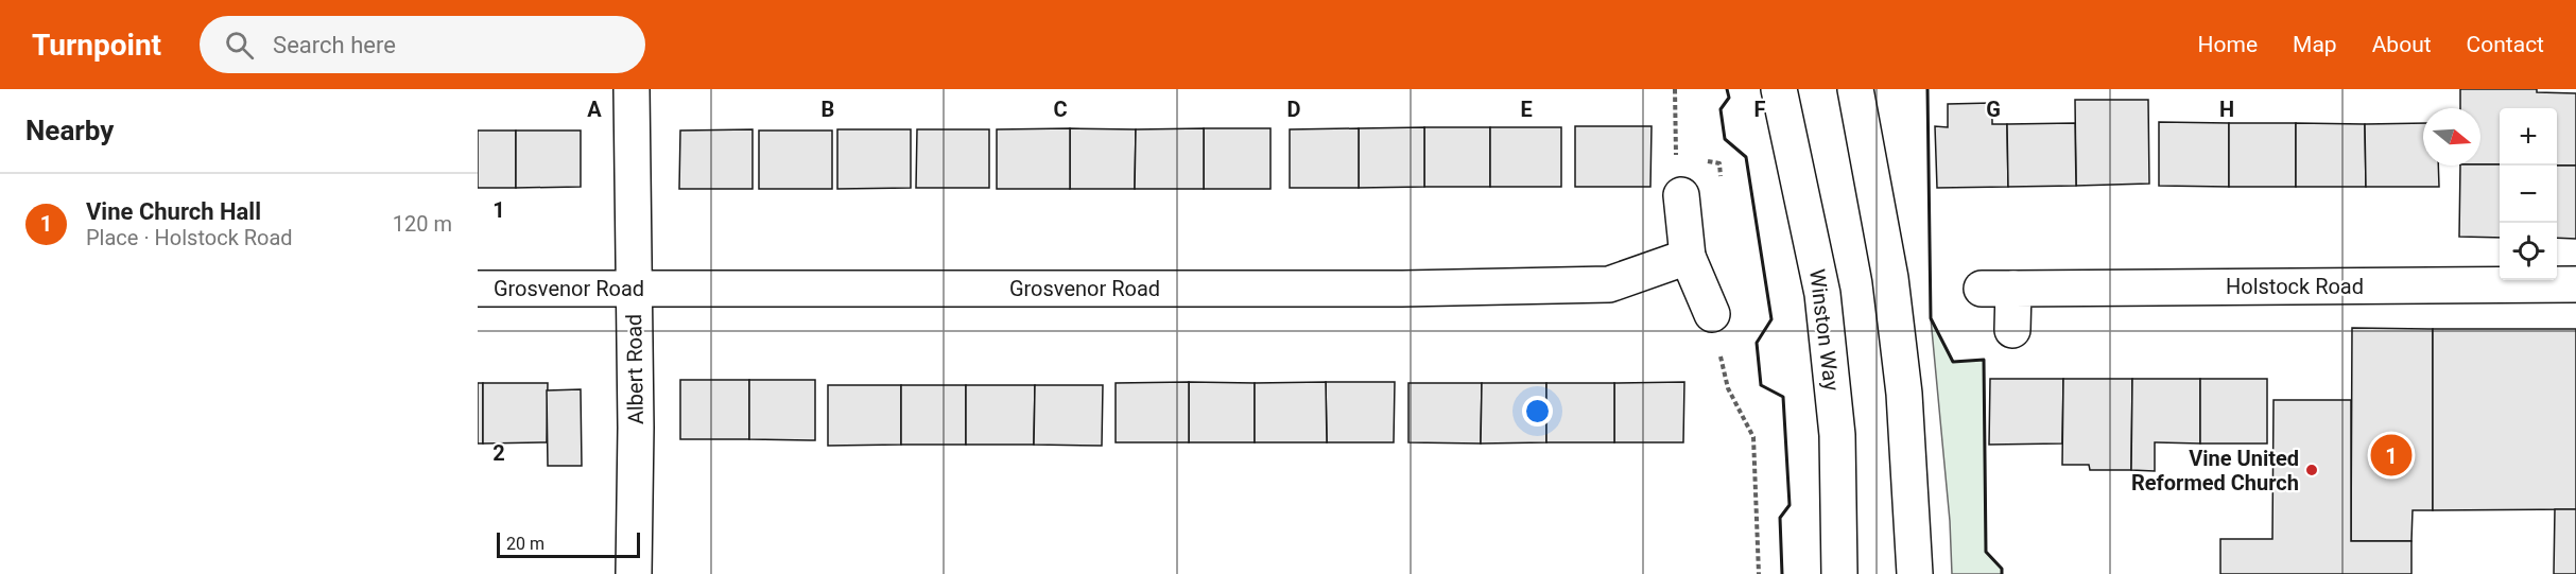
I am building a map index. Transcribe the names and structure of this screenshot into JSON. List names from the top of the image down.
{
  "streets": {
    "street": [
      "Holstock Road",
      "Grosvenor Road",
      "Winston Way",
      "Albert Road"
    ]
  },
  "crossings": [
    ["Grosvenor Road", "Albert Road"]
  ],
  "places": ["Vine United Reformed Church"],
  "scale_bar": "20 m",
  "north": "right",
  "page": {
    "header": "Turnpoint",
    "search": "Search here",
    "nav": [
      "Home",
      "Map",
      "About",
      "Contact"
    ],
    "heading": "Nearby",
    "map_buttons": ["+", "−"],
    "list": [
      {
        "mark": "1",
        "name": "Vine Church Hall",
        "note": "Place · Holstock Road",
        "value": "120 m"
      }
    ],
    "pins": "1",
    "scale": "20 m"
  },
  "grid": {
    "columns": [
      "A",
      "B",
      "C",
      "D",
      "E",
      "F",
      "G",
      "H"
    ],
    "rows": ["1", "2"]
  }
}
